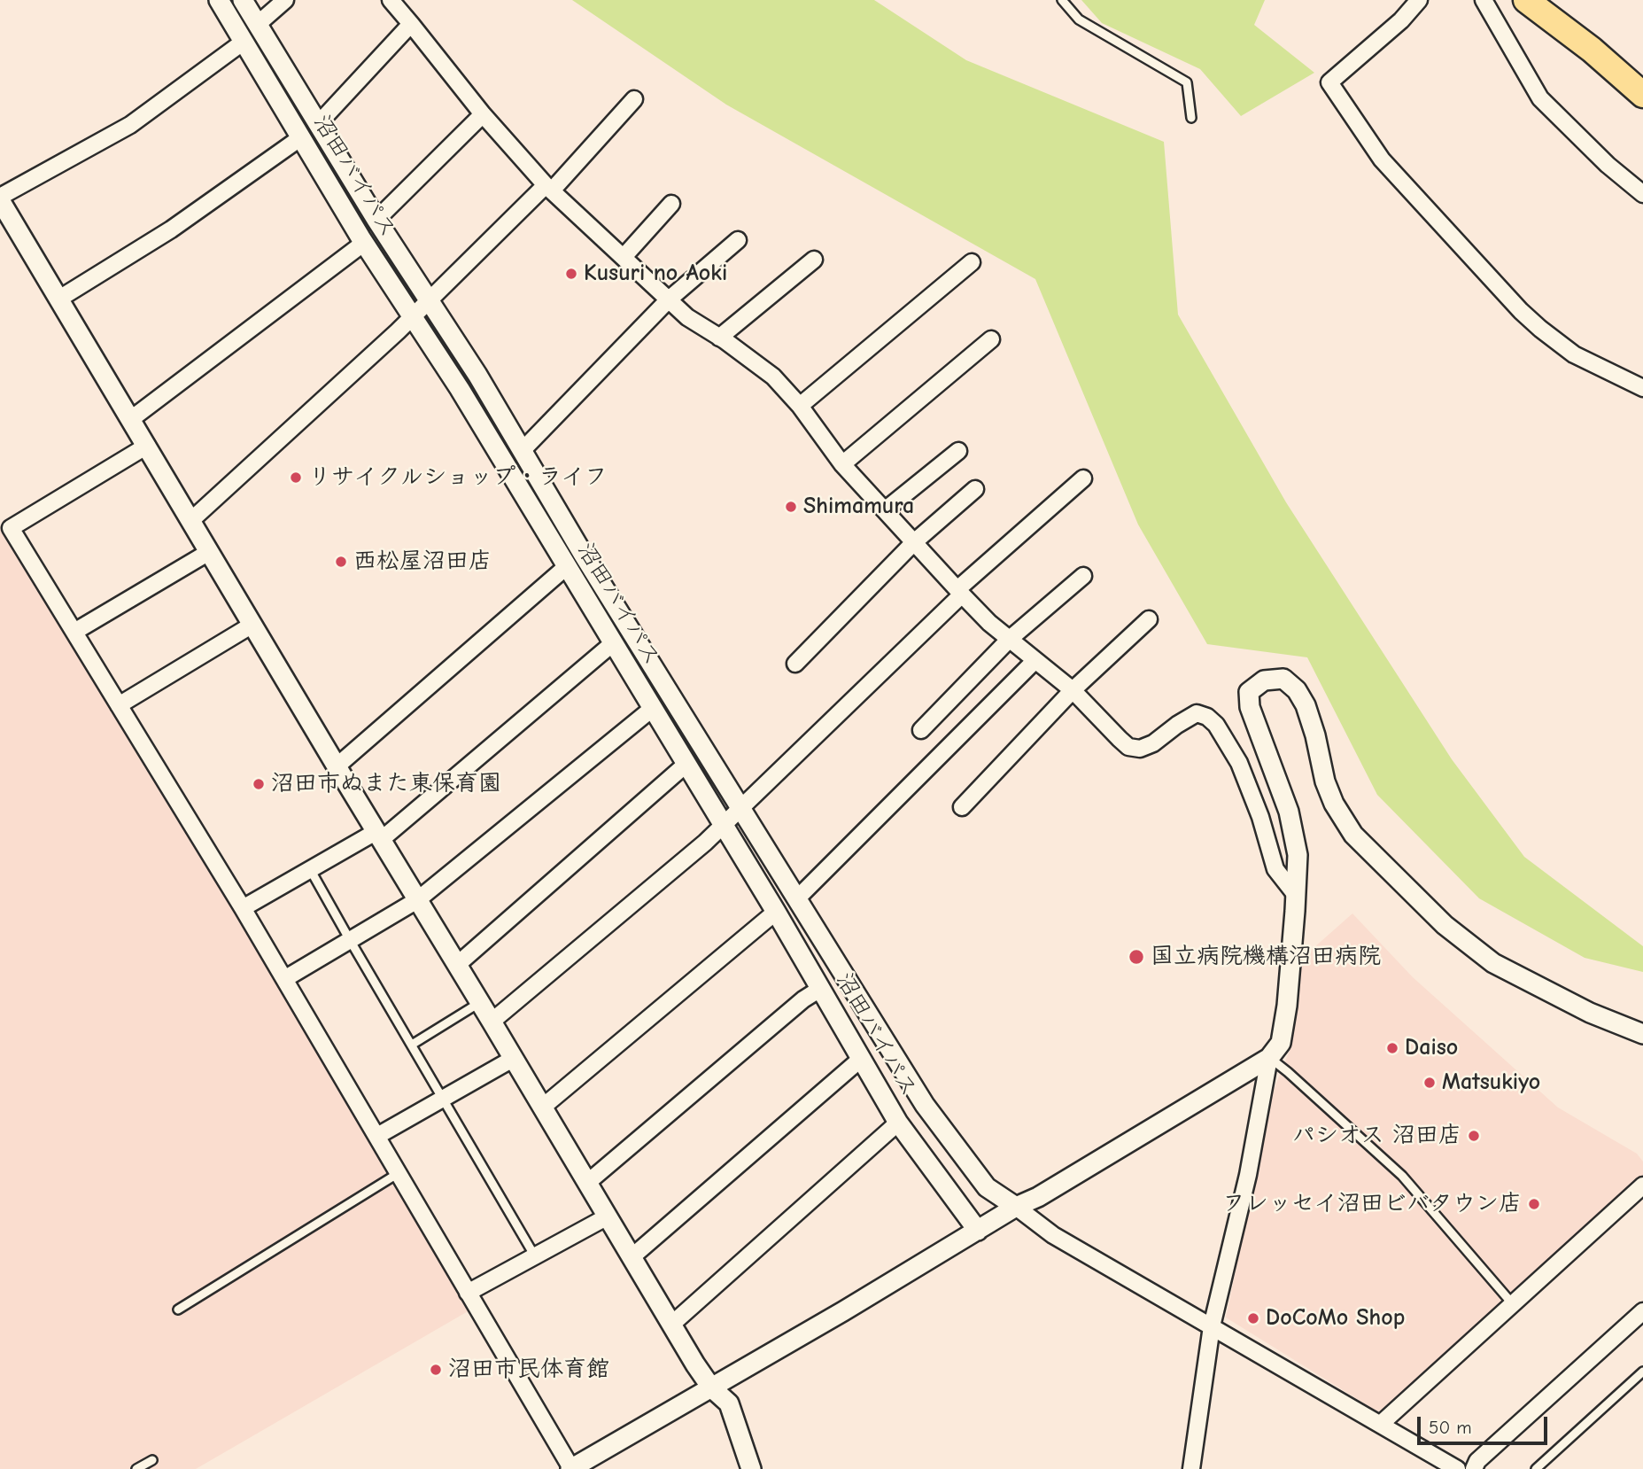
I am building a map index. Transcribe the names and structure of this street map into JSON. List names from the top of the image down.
{
  "streets": {
    "street": ["沼田バイパス"]
  },
  "places": [
    "Kusuri no Aoki",
    "リサイクルショップ・ライフ",
    "Shimamura",
    "西松屋沼田店",
    "沼田市ぬまた東保育園",
    "国立病院機構沼田病院",
    "Daiso",
    "Matsukiyo",
    "パシオス 沼田店",
    "フレッセイ沼田ビバタウン店",
    "DoCoMo Shop",
    "沼田市民体育館"
  ],
  "scale_bar": "50 m"
}
